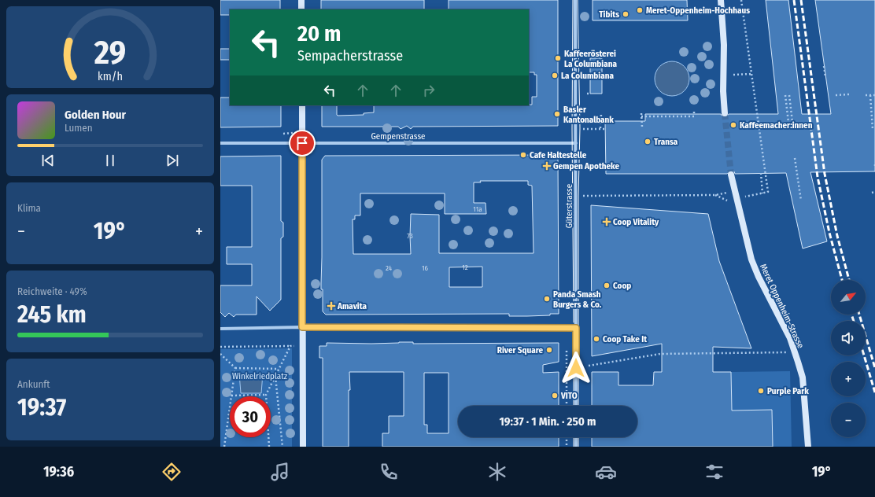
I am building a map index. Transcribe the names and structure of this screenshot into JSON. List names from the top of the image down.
{
  "streets": {
    "street": ["Gempenstrasse", "Güterstrasse", "Meret Oppenheim-Strasse"]
  },
  "crossings": [
    ["Gempenstrasse", "Güterstrasse"]
  ],
  "parks": ["Winkelriedplatz"],
  "places": {
    "other": [
      "Meret-Oppenheim-Hochhaus",
      "Tibits",
      "Kaffeerösterei La Columbiana",
      "La Columbiana",
      "Basler Kantonalbank",
      "Kaffeemacher:innen",
      "Transa",
      "Cafe Haltestelle",
      "Coop",
      "Panda Smash Burgers & Co.",
      "Coop Take It",
      "River Square",
      "Purple Park",
      "VITO"
    ],
    "health": ["Gempen Apotheke", "Coop Vitality", "Amavita"]
  },
  "house_numbers": [
    "11a",
    "73",
    "12",
    "24",
    "16"
  ],
  "north": "top right",
  "page": {
    "turn": ["20 m", "Sempacherstrasse"],
    "song": ["Golden Hour", "Lumen"],
    "tile": [
      "Klima",
      ["Reichweite · 49%", "245 km"],
      ["Ankunft", "19:37"]
    ],
    "heat": ["−", "19°", "+"],
    "map_buttons": ["+", "−"],
    "limit": "30",
    "trip": "19:37 · 1 Min. · 250 m",
    "tabs": ["19:36", "19°"],
    "gauge": ["29", "km/h"]
  }
}
